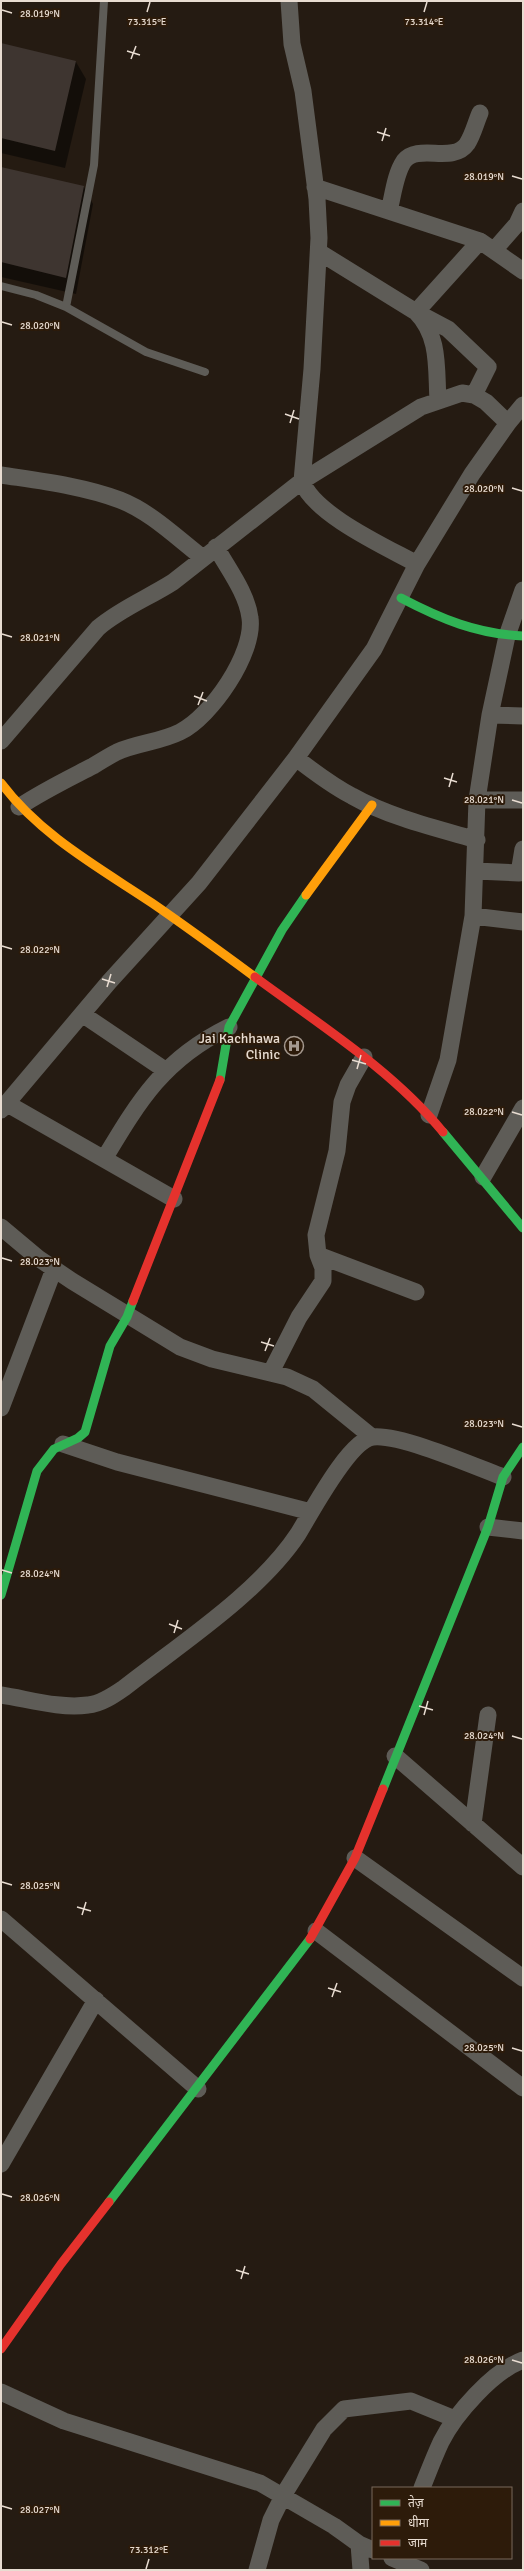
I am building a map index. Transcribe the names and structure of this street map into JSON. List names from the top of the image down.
{
  "places": {
    "hospital": ["Jai Kachhawa Clinic"]
  },
  "legend": ["तेज़", "धीमा", "जाम"],
  "coordinates": [
    "28.019°N",
    "73.315°E",
    "73.314°E",
    "28.020°N",
    "28.021°N",
    "28.022°N",
    "28.023°N",
    "28.024°N",
    "28.025°N",
    "28.026°N",
    "28.027°N",
    "73.312°E"
  ]
}
